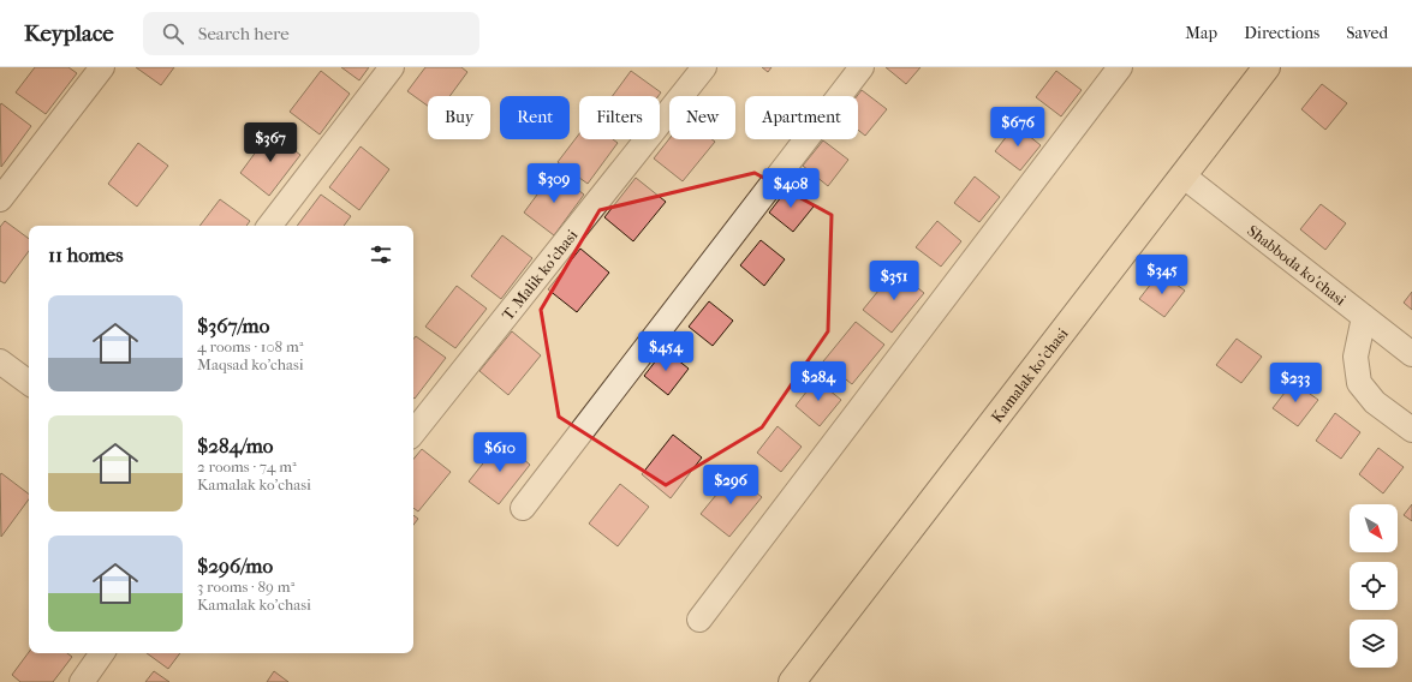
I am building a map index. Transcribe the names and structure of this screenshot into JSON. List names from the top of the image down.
{
  "streets": {
    "main road": ["Kamalak ko'chasi"],
    "street": ["Shabboda ko'chasi", "T. Malik ko'chasi"]
  },
  "crossings": [
    ["Shabboda ko'chasi", "Kamalak ko'chasi"]
  ],
  "north": "bottom right",
  "page": {
    "header": "Keyplace",
    "search": "Search here",
    "nav": ["Map", "Directions", "Saved"],
    "chip": [
      "Buy",
      "Rent",
      "Filters",
      "New",
      "Apartment"
    ],
    "price": [
      "$676",
      "$367",
      "$309",
      "$408",
      "$345",
      "$351",
      "$454",
      "$284",
      "$233",
      "$610",
      "$296"
    ],
    "heading": "11 homes",
    "list": [
      {
        "name": "$367/mo",
        "note": "4 rooms · 108 m² · Maqsad ko'chasi"
      },
      {
        "name": "$284/mo",
        "note": "2 rooms · 74 m² · Kamalak ko'chasi"
      },
      {
        "name": "$296/mo",
        "note": "3 rooms · 89 m² · Kamalak ko'chasi"
      }
    ]
  }
}
